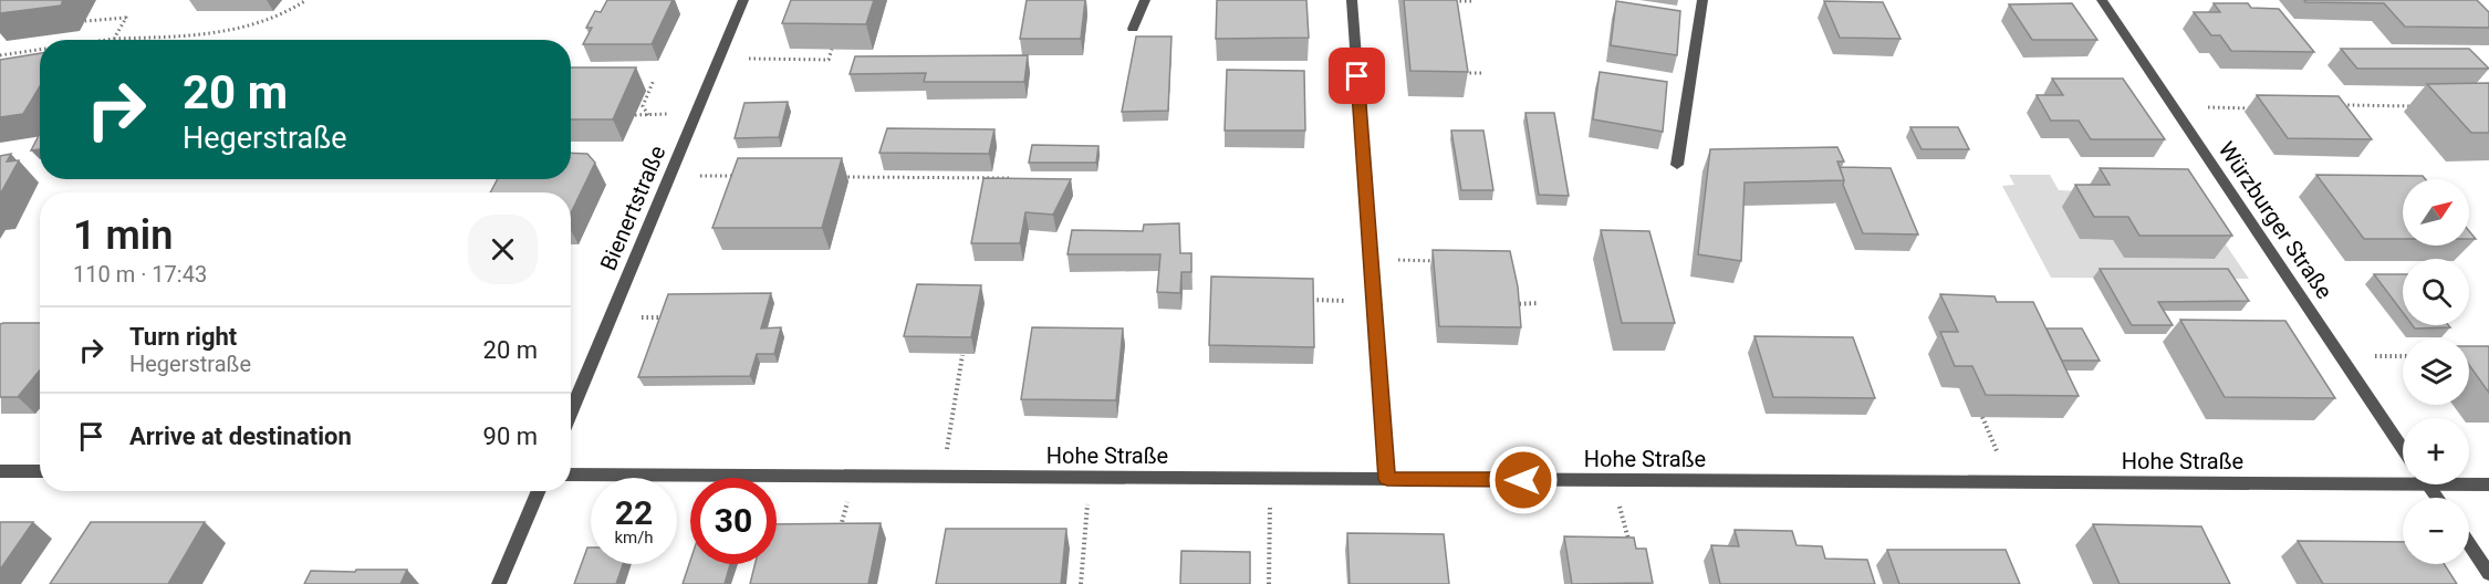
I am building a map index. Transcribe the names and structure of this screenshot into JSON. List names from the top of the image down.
{
  "streets": {
    "street": ["Bienertstraße", "Würzburger Straße", "Hohe Straße"]
  },
  "north": "top right",
  "page": {
    "turn": ["20 m", "Hegerstraße"],
    "map_buttons": ["+", "−"],
    "heading": ["1 min", "110 m · 17:43"],
    "list": [
      {
        "name": "Turn right",
        "note": "Hegerstraße",
        "value": "20 m"
      },
      {
        "name": "Arrive at destination",
        "value": "90 m"
      }
    ],
    "speed": "22 km/h",
    "limit": "30"
  }
}
